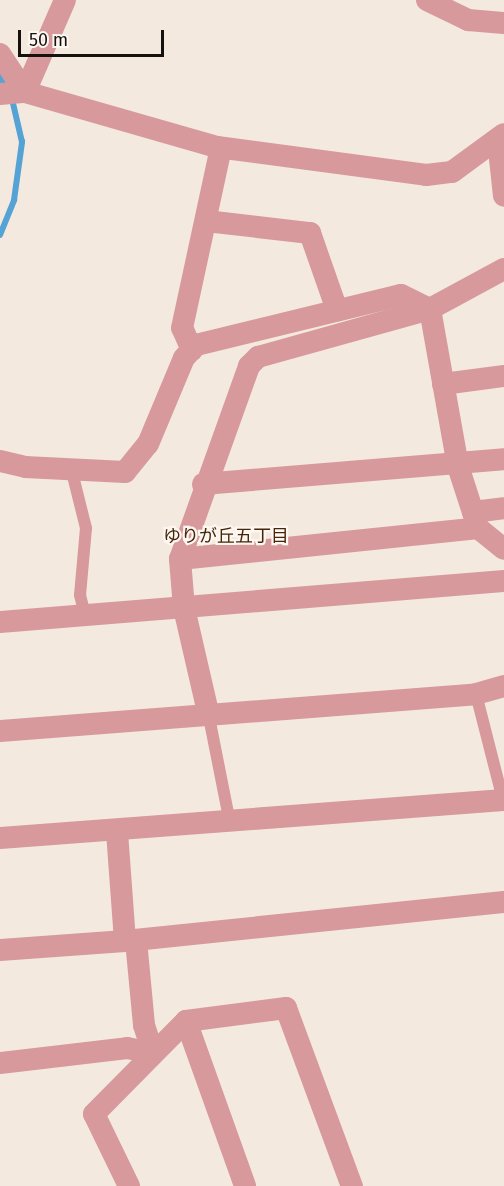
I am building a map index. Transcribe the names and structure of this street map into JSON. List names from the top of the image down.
{
  "districts": ["ゆりが丘五丁目"],
  "scale_bar": "50 m"
}
